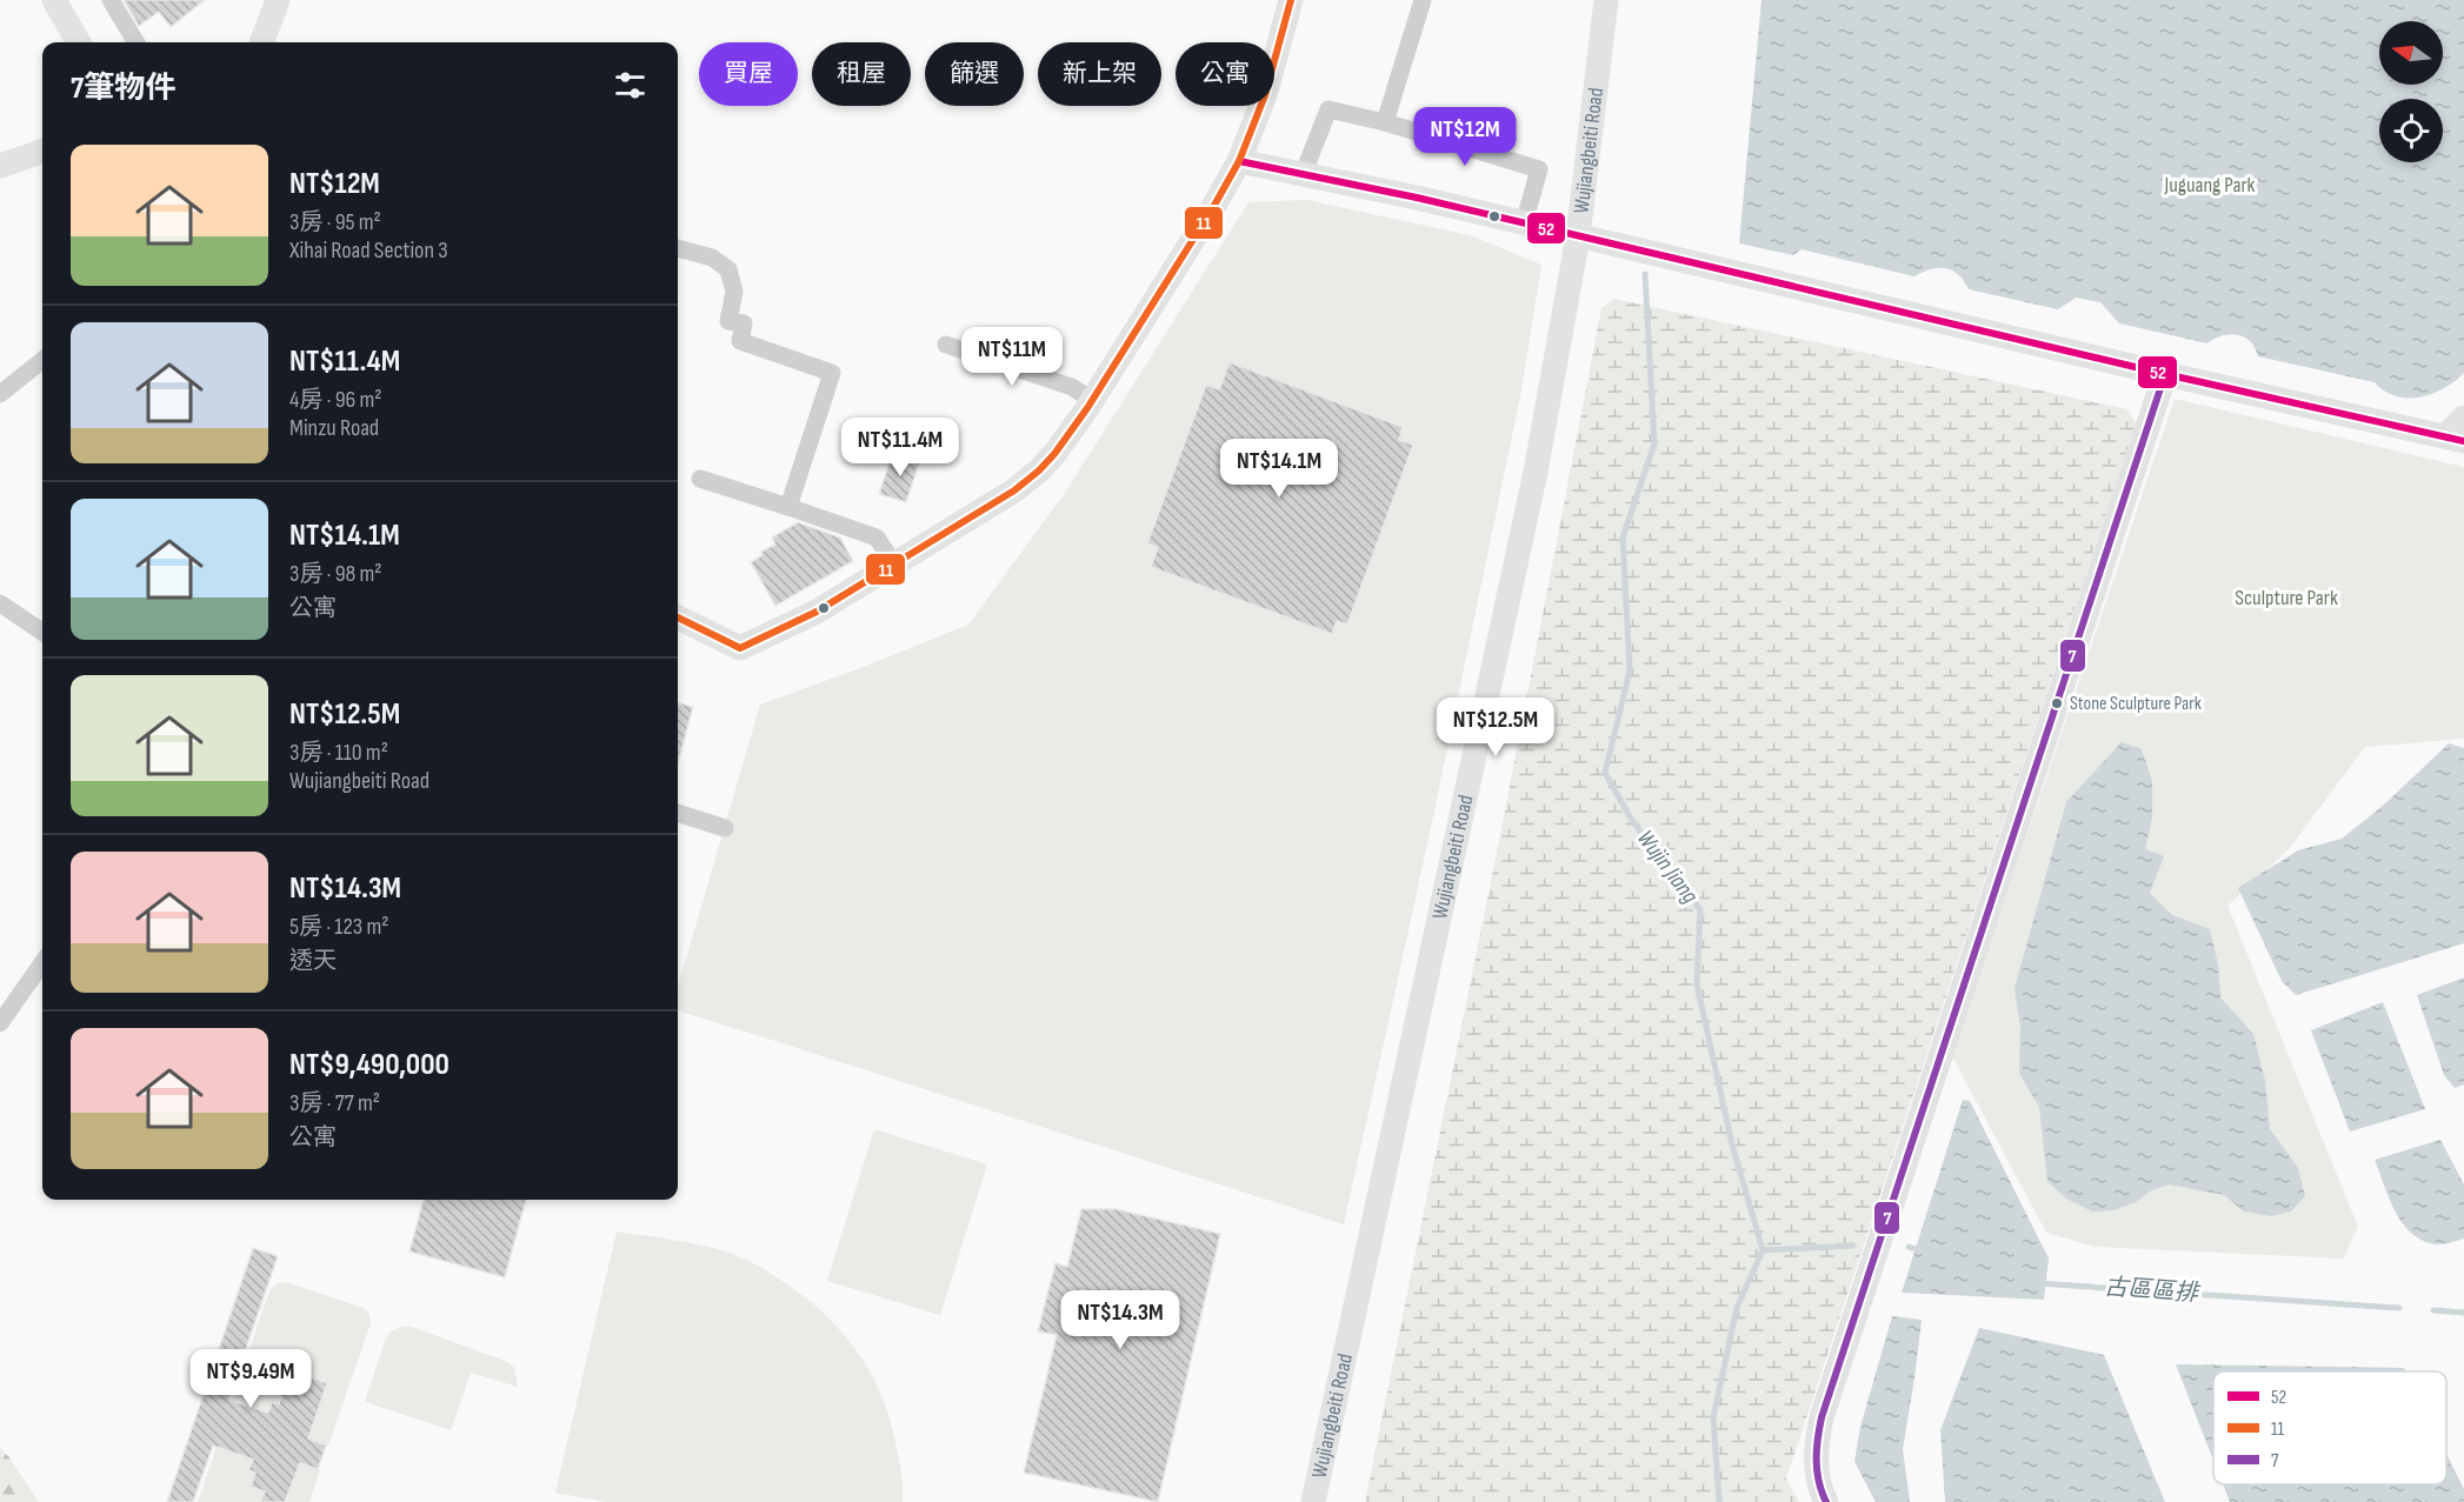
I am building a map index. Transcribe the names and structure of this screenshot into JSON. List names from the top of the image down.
{
  "streets": {
    "street": ["Wujiangbeiti Road"]
  },
  "water": ["Wujin Jiang", "古區區排"],
  "parks": ["Juguang Park", "Sculpture Park"],
  "places": ["Stone Sculpture Park"],
  "lines": ["transit line 11", "transit line 52", "transit line 7"],
  "legend": ["52", "11", "7"],
  "north": "left",
  "page": {
    "chip": [
      "買屋",
      "租屋",
      "篩選",
      "新上架",
      "公寓"
    ],
    "heading": "7筆物件",
    "price": [
      "NT$12M",
      "NT$11M",
      "NT$11.4M",
      "NT$14.1M",
      "NT$12.5M",
      "NT$14.3M",
      "NT$9.49M"
    ],
    "list": [
      {
        "name": "NT$12M",
        "note": "3房 · 95 m² · Xihai Road Section 3"
      },
      {
        "name": "NT$11.4M",
        "note": "4房 · 96 m² · Minzu Road"
      },
      {
        "name": "NT$14.1M",
        "note": "3房 · 98 m² · 公寓"
      },
      {
        "name": "NT$12.5M",
        "note": "3房 · 110 m² · Wujiangbeiti Road"
      },
      {
        "name": "NT$14.3M",
        "note": "5房 · 123 m² · 透天"
      },
      {
        "name": "NT$9,490,000",
        "note": "3房 · 77 m² · 公寓"
      }
    ]
  }
}
